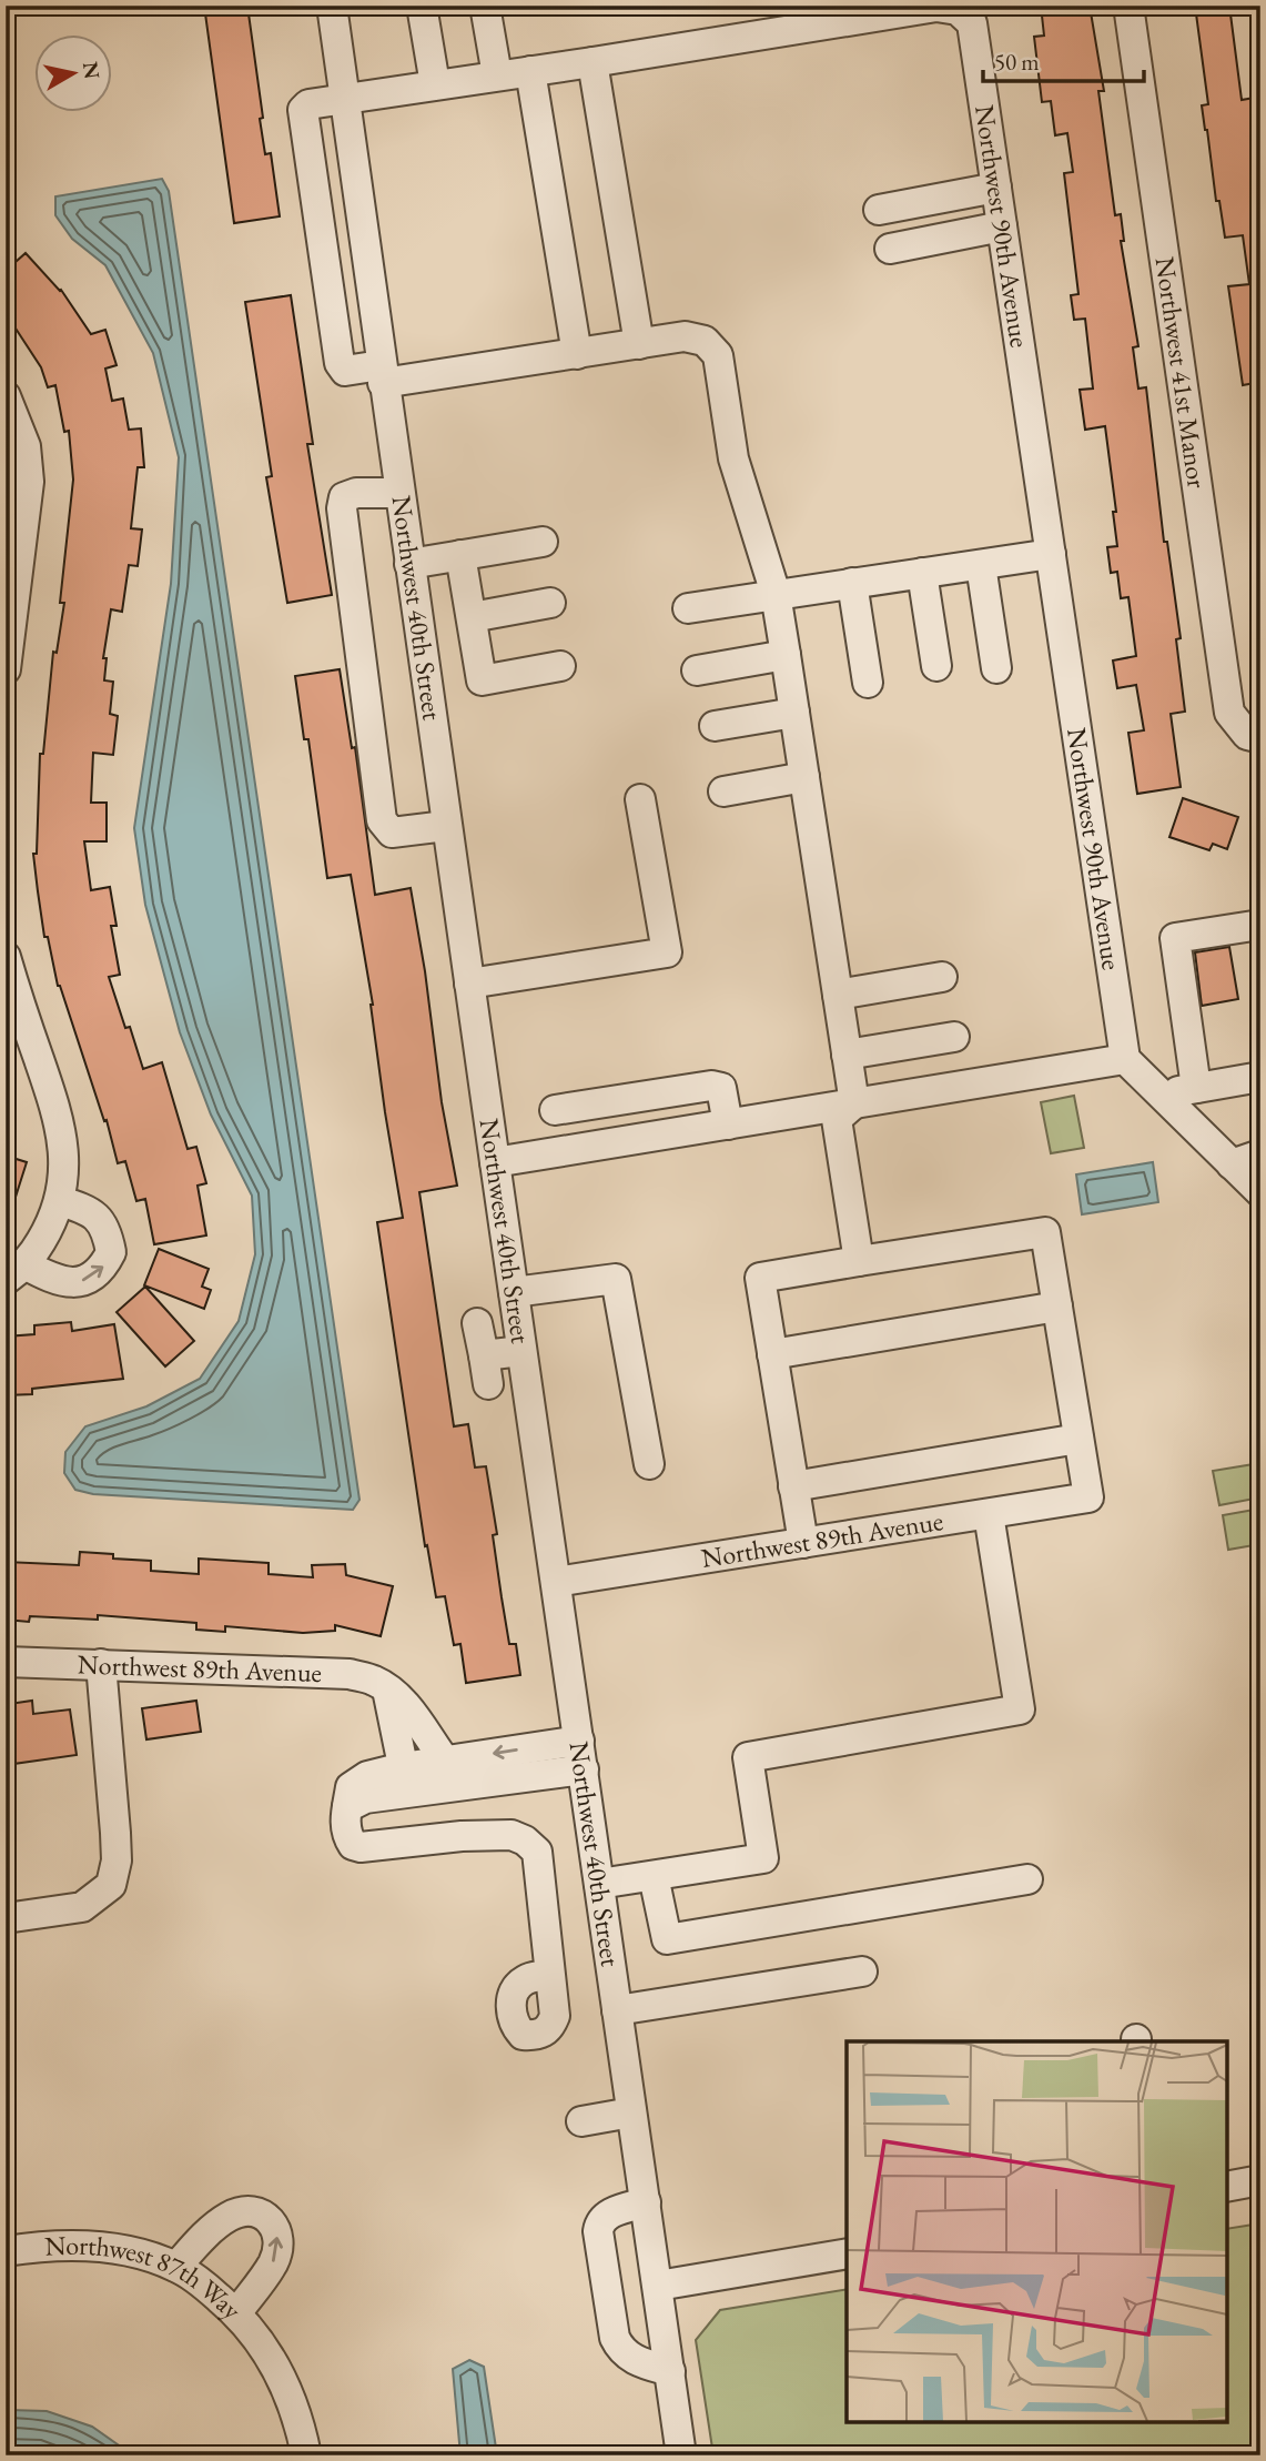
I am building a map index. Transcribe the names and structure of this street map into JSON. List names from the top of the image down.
{
  "streets": {
    "street": [
      "Northwest 90th Avenue",
      "Northwest 41st Manor",
      "Northwest 40th Street",
      "Northwest 89th Avenue",
      "Northwest 87th Way"
    ]
  },
  "crossings": [
    ["Northwest 90th Avenue", "Northwest 40th Street"],
    ["Northwest 40th Street", "Northwest 89th Avenue"]
  ],
  "scale_bar": "50 m",
  "north": "right"
}
